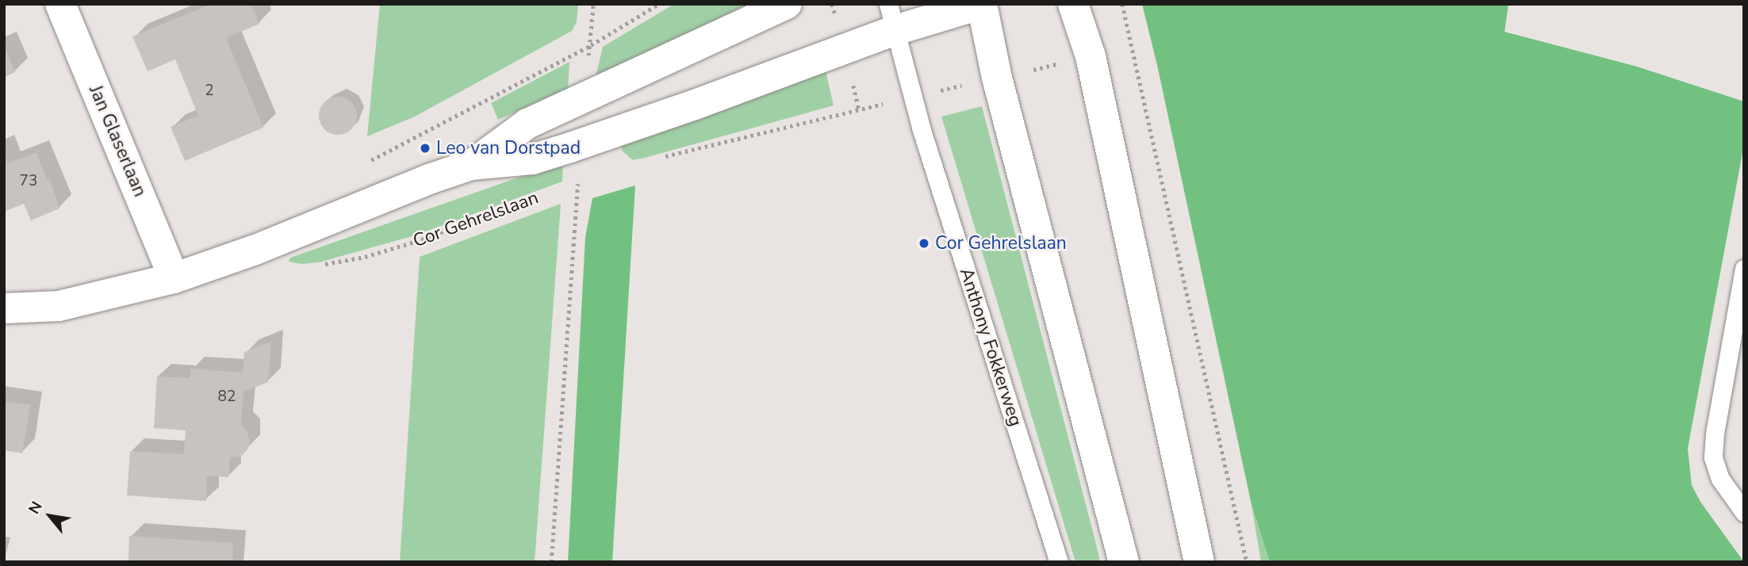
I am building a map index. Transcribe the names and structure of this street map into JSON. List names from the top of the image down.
{
  "streets": {
    "street": ["Jan Glaserlaan"],
    "lane": ["Anthony Fokkerweg"],
    "path": ["Cor Gehrelslaan"]
  },
  "places": ["Leo van Dorstpad", "Cor Gehrelslaan"],
  "house_numbers": ["2", "73", "82"],
  "north": "top left"
}
